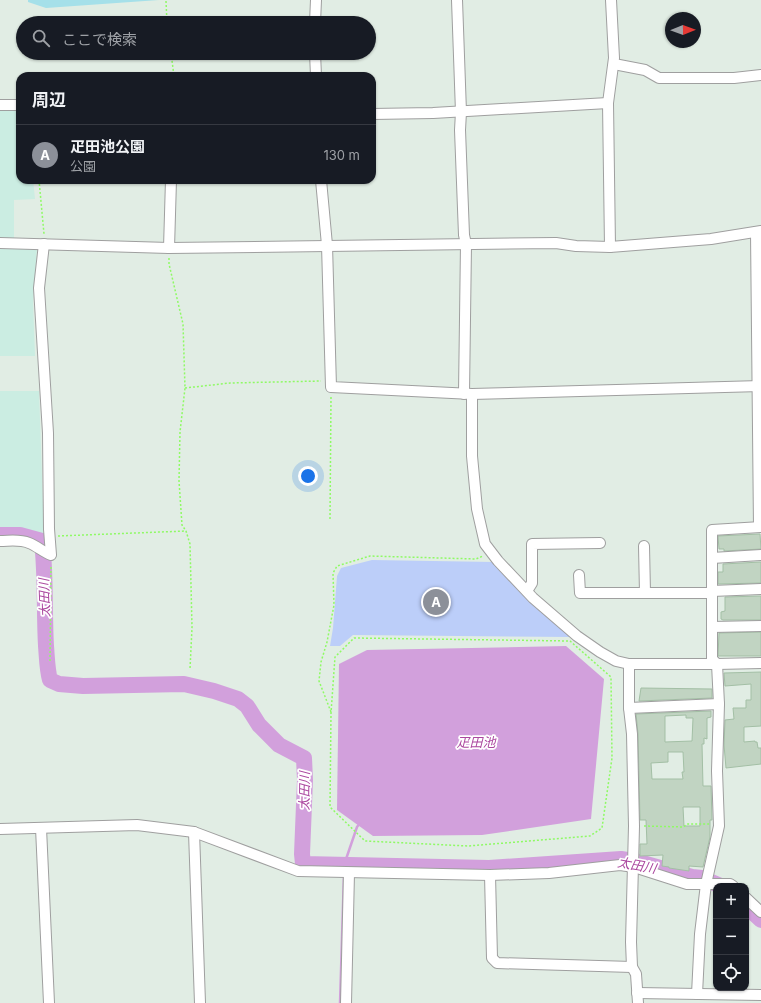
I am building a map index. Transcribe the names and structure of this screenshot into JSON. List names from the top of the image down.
{
  "water": ["太田川", "疋田池"],
  "north": "right",
  "page": {
    "search": "ここで検索",
    "heading": "周辺",
    "list": [
      {
        "mark": "A",
        "name": "疋田池公園",
        "note": "公園",
        "value": "130 m"
      }
    ],
    "pins": "A",
    "map_buttons": ["+", "−"]
  }
}
